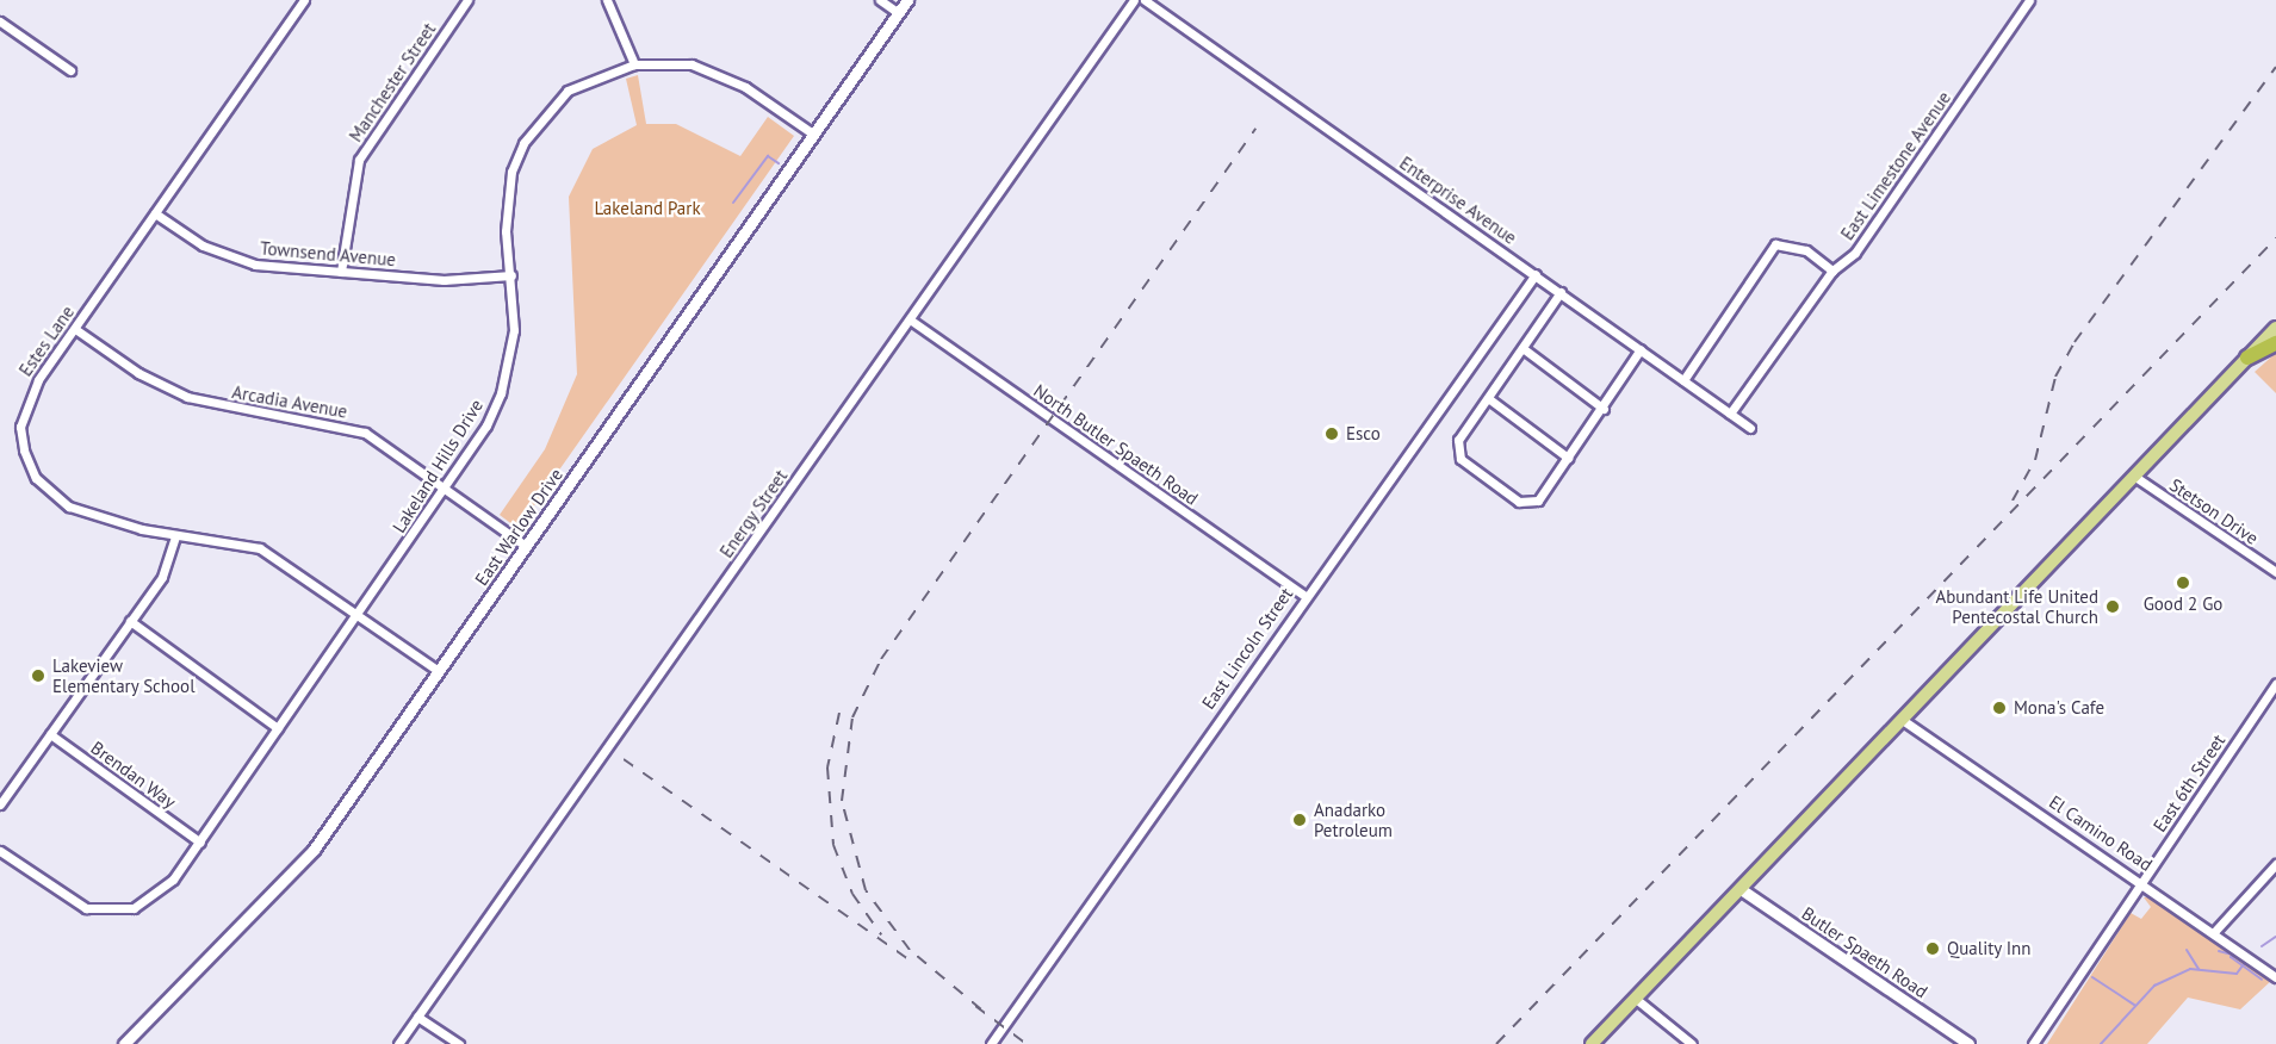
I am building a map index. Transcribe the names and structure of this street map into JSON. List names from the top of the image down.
{
  "streets": {
    "street": [
      "Manchester Street",
      "East Limestone Avenue",
      "Enterprise Avenue",
      "Townsend Avenue",
      "Estes Lane",
      "Arcadia Avenue",
      "North Butler Spaeth Road",
      "Lakeland Hills Drive",
      "Stetson Drive",
      "Energy Street",
      "East Warlow Drive",
      "East Lincoln Street",
      "Brendan Way",
      "East 6th Street",
      "El Camino Road",
      "Butler Spaeth Road"
    ]
  },
  "crossings": [
    ["Manchester Street", "Townsend Avenue"],
    ["East Limestone Avenue", "Enterprise Avenue"],
    ["Enterprise Avenue", "East Lincoln Street"],
    ["Townsend Avenue", "Estes Lane"],
    ["Townsend Avenue", "Lakeland Hills Drive"],
    ["Estes Lane", "Arcadia Avenue"],
    ["Estes Lane", "Lakeland Hills Drive"],
    ["Estes Lane", "East Warlow Drive"],
    ["Arcadia Avenue", "Lakeland Hills Drive"],
    ["Arcadia Avenue", "East Warlow Drive"],
    ["North Butler Spaeth Road", "Energy Street"],
    ["North Butler Spaeth Road", "East Lincoln Street"],
    ["Lakeland Hills Drive", "East Warlow Drive"],
    ["Lakeland Hills Drive", "Brendan Way"],
    ["East 6th Street", "El Camino Road"]
  ],
  "parks": ["Lakeland Park"],
  "places": [
    "Esco",
    "Good 2 Go",
    "Abundant Life United Pentecostal Church",
    "Lakeview Elementary School",
    "Mona's Cafe",
    "Anadarko Petroleum",
    "Quality Inn"
  ]
}
